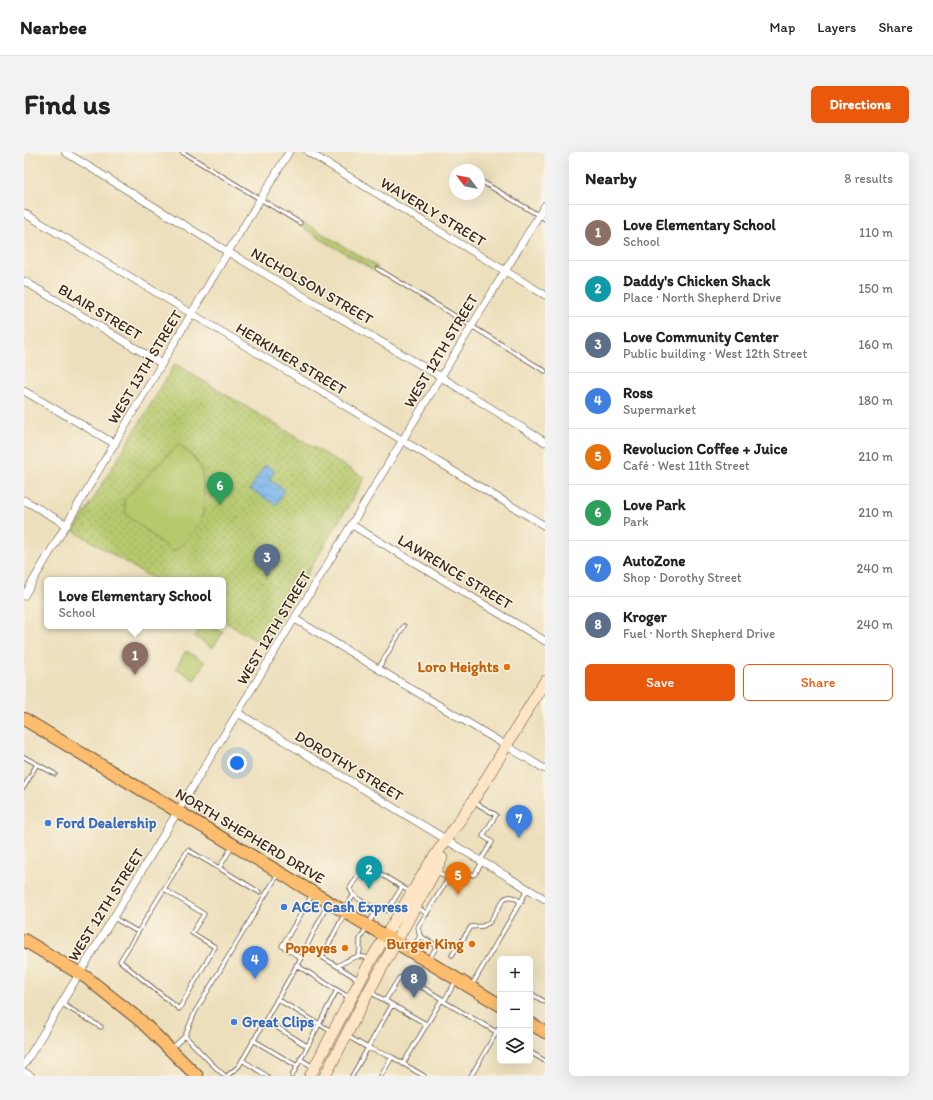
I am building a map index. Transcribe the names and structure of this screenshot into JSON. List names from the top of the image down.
{
  "streets": {
    "main road": ["NORTH SHEPHERD DRIVE"],
    "street": [
      "WAVERLY STREET",
      "NICHOLSON STREET",
      "BLAIR STREET",
      "WEST 12TH STREET",
      "HERKIMER STREET",
      "WEST 13TH STREET",
      "LAWRENCE STREET",
      "DOROTHY STREET"
    ]
  },
  "crossings": [
    ["WAVERLY STREET", "WEST 12TH STREET"],
    ["NICHOLSON STREET", "WEST 12TH STREET"],
    ["NICHOLSON STREET", "WEST 13TH STREET"],
    ["BLAIR STREET", "WEST 13TH STREET"],
    ["WEST 12TH STREET", "HERKIMER STREET"],
    ["WEST 12TH STREET", "LAWRENCE STREET"],
    ["WEST 12TH STREET", "DOROTHY STREET"],
    ["WEST 12TH STREET", "NORTH SHEPHERD DRIVE"],
    ["HERKIMER STREET", "WEST 13TH STREET"]
  ],
  "places": [
    "Loro Heights",
    "Ford Dealership",
    "ACE Cash Express",
    "Burger King",
    "Popeyes",
    "Great Clips"
  ],
  "north": "top left",
  "page": {
    "header": "Nearbee",
    "nav": ["Map", "Layers", "Share"],
    "buttons": [
      "Directions",
      ["Save", "Share"]
    ],
    "title": "Find us",
    "heading": ["Nearby", "8 results"],
    "list": [
      {
        "mark": "1",
        "name": "Love Elementary School",
        "note": "School",
        "value": "110 m"
      },
      {
        "mark": "2",
        "name": "Daddy's Chicken Shack",
        "note": "Place · North Shepherd Drive",
        "value": "150 m"
      },
      {
        "mark": "3",
        "name": "Love Community Center",
        "note": "Public building · West 12th Street",
        "value": "160 m"
      },
      {
        "mark": "4",
        "name": "Ross",
        "note": "Supermarket",
        "value": "180 m"
      },
      {
        "mark": "5",
        "name": "Revolucion Coffee + Juice",
        "note": "Café · West 11th Street",
        "value": "210 m"
      },
      {
        "mark": "6",
        "name": "Love Park",
        "note": "Park",
        "value": "210 m"
      },
      {
        "mark": "7",
        "name": "AutoZone",
        "note": "Shop · Dorothy Street",
        "value": "240 m"
      },
      {
        "mark": "8",
        "name": "Kroger",
        "note": "Fuel · North Shepherd Drive",
        "value": "240 m"
      }
    ],
    "pins": [
      "6",
      "3",
      "1",
      "7",
      "2",
      "5",
      "4",
      "8"
    ],
    "popup": ["Love Elementary School", "School"],
    "map_buttons": ["+", "−"]
  }
}
